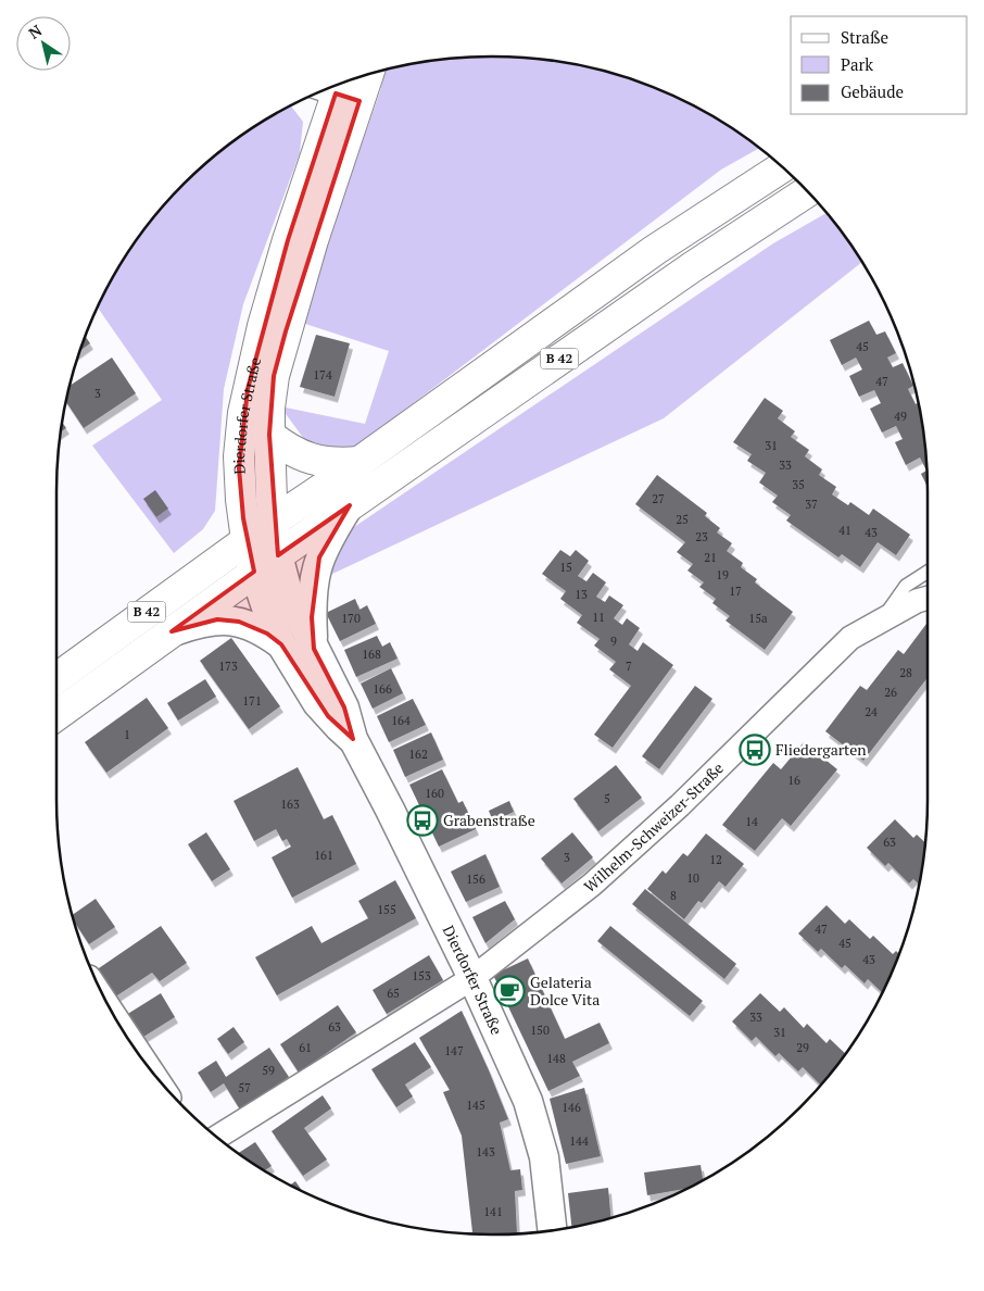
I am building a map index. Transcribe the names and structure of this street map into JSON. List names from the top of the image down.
{
  "streets": {
    "main road": ["B 42", "Dierdorfer Straße"],
    "street": ["Wilhelm-Schweizer-Straße"]
  },
  "crossings": [
    ["B 42", "Dierdorfer Straße"],
    ["Dierdorfer Straße", "Wilhelm-Schweizer-Straße"]
  ],
  "places": {
    "bus stop": ["Fliedergarten", "Grabenstraße"],
    "cafe": ["Gelateria Dolce Vita"]
  },
  "house_numbers": [
    "45",
    "174",
    "47",
    "3",
    "49",
    "31",
    "33",
    "35",
    "27",
    "37",
    "25",
    "41",
    "43",
    "23",
    "21",
    "15",
    "19",
    "17",
    "13",
    "11",
    "170",
    "15a",
    "9",
    "168",
    "173",
    "7",
    "28",
    "166",
    "26",
    "171",
    "24",
    "164",
    "1",
    "162",
    "16",
    "160",
    "5",
    "163",
    "14",
    "63",
    "161",
    "3",
    "12",
    "10",
    "156",
    "8",
    "155",
    "47",
    "45",
    "43",
    "153",
    "65",
    "33",
    "63",
    "150",
    "31",
    "61",
    "29",
    "147",
    "148",
    "59",
    "57",
    "145",
    "146",
    "144",
    "143",
    "141"
  ],
  "legend": ["Straße", "Park", "Gebäude"],
  "north": "top left"
}
